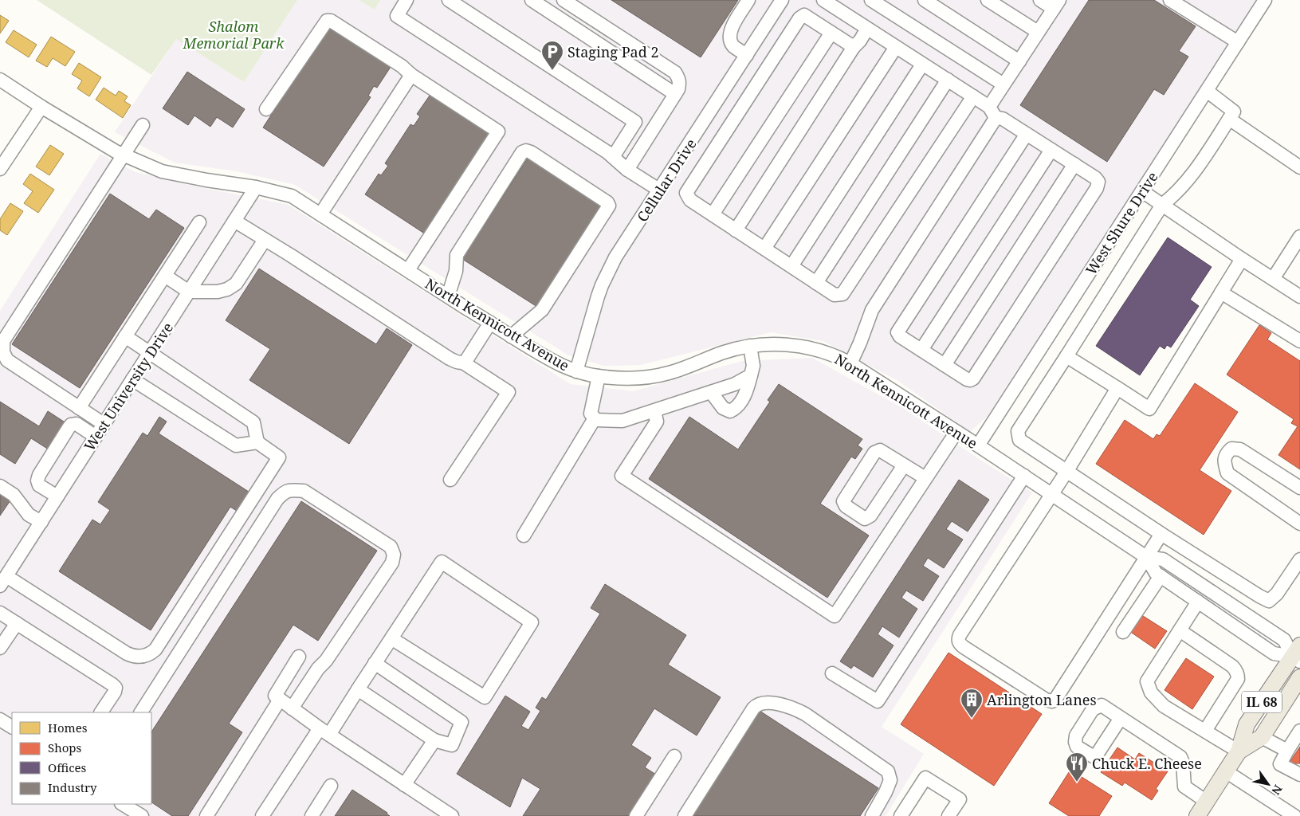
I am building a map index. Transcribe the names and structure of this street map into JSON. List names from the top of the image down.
{
  "streets": {
    "main road": ["IL 68"],
    "street": [
      "Cellular Drive",
      "West Shure Drive",
      "North Kennicott Avenue",
      "West University Drive"
    ]
  },
  "crossings": [
    ["Cellular Drive", "North Kennicott Avenue"],
    ["West Shure Drive", "North Kennicott Avenue"],
    ["North Kennicott Avenue", "West University Drive"],
    ["North Kennicott Avenue", "IL 68"]
  ],
  "parks": ["Shalom Memorial Park"],
  "places": {
    "parking": ["Staging Pad 2"],
    "building": ["Arlington Lanes"],
    "restaurant": ["Chuck E. Cheese"]
  },
  "legend": [
    "Homes",
    "Shops",
    "Offices",
    "Industry"
  ],
  "north": "bottom right"
}
